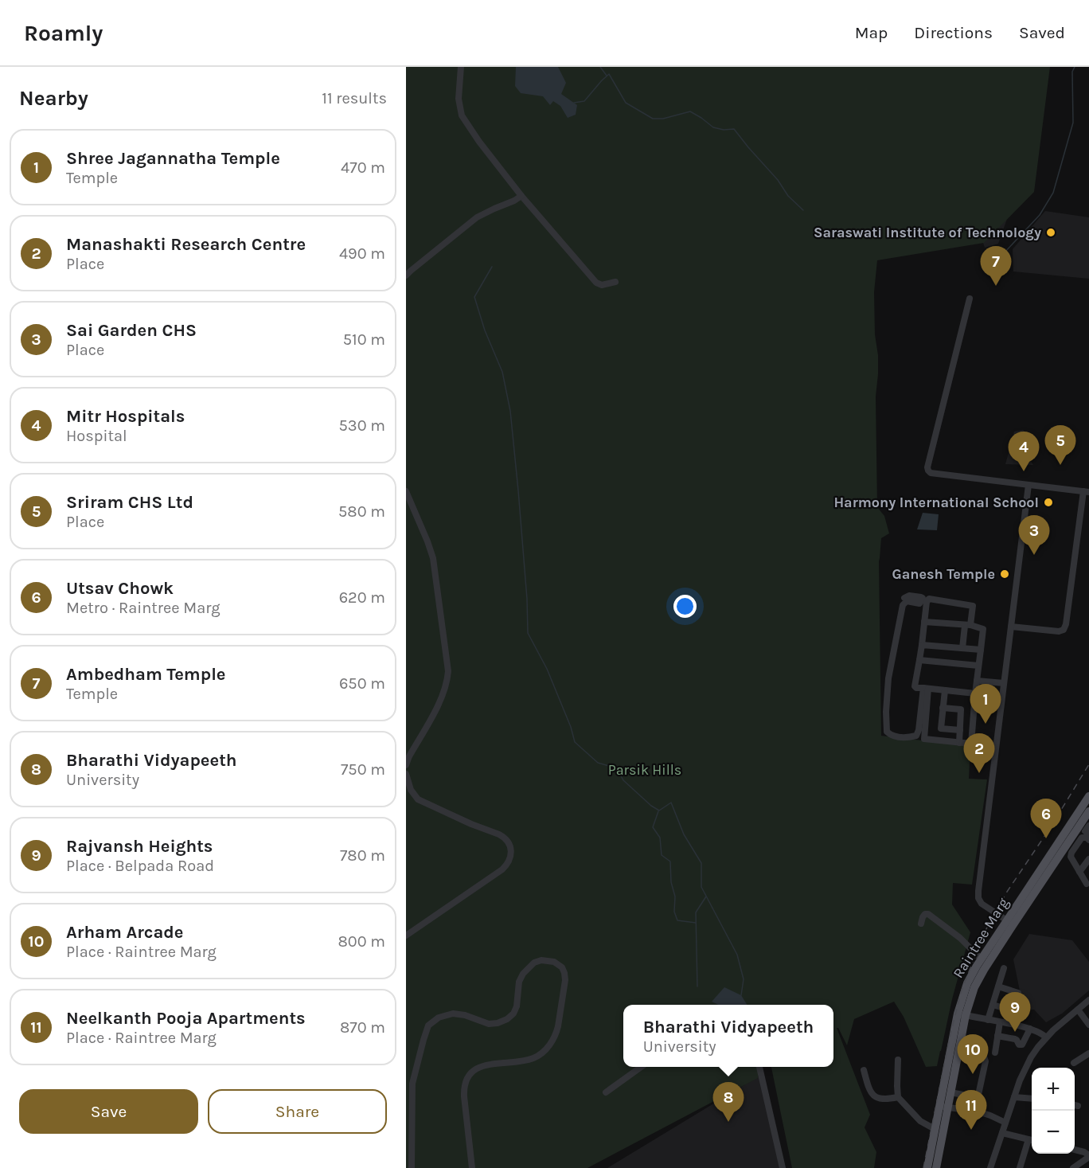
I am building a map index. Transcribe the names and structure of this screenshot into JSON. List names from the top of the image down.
{
  "streets": {
    "main road": ["Raintree Marg"]
  },
  "parks": ["Parsik Hills"],
  "places": ["Saraswati Institute of Technology", "Harmony International School", "Ganesh Temple"],
  "page": {
    "header": "Roamly",
    "nav": ["Map", "Directions", "Saved"],
    "heading": ["Nearby", "11 results"],
    "list": [
      {
        "mark": "1",
        "name": "Shree Jagannatha Temple",
        "note": "Temple",
        "value": "470 m"
      },
      {
        "mark": "2",
        "name": "Manashakti Research Centre",
        "note": "Place",
        "value": "490 m"
      },
      {
        "mark": "3",
        "name": "Sai Garden CHS",
        "note": "Place",
        "value": "510 m"
      },
      {
        "mark": "4",
        "name": "Mitr Hospitals",
        "note": "Hospital",
        "value": "530 m"
      },
      {
        "mark": "5",
        "name": "Sriram CHS Ltd",
        "note": "Place",
        "value": "580 m"
      },
      {
        "mark": "6",
        "name": "Utsav Chowk",
        "note": "Metro · Raintree Marg",
        "value": "620 m"
      },
      {
        "mark": "7",
        "name": "Ambedham Temple",
        "note": "Temple",
        "value": "650 m"
      },
      {
        "mark": "8",
        "name": "Bharathi Vidyapeeth",
        "note": "University",
        "value": "750 m"
      },
      {
        "mark": "9",
        "name": "Rajvansh Heights",
        "note": "Place · Belpada Road",
        "value": "780 m"
      },
      {
        "mark": "10",
        "name": "Arham Arcade",
        "note": "Place · Raintree Marg",
        "value": "800 m"
      },
      {
        "mark": "11",
        "name": "Neelkanth Pooja Apartments",
        "note": "Place · Raintree Marg",
        "value": "870 m"
      }
    ],
    "pins": [
      "7",
      "5",
      "4",
      "3",
      "1",
      "2",
      "6",
      "9",
      "10",
      "8",
      "11"
    ],
    "popup": ["Bharathi Vidyapeeth", "University"],
    "map_buttons": ["+", "−"],
    "buttons": ["Save", "Share"]
  }
}
